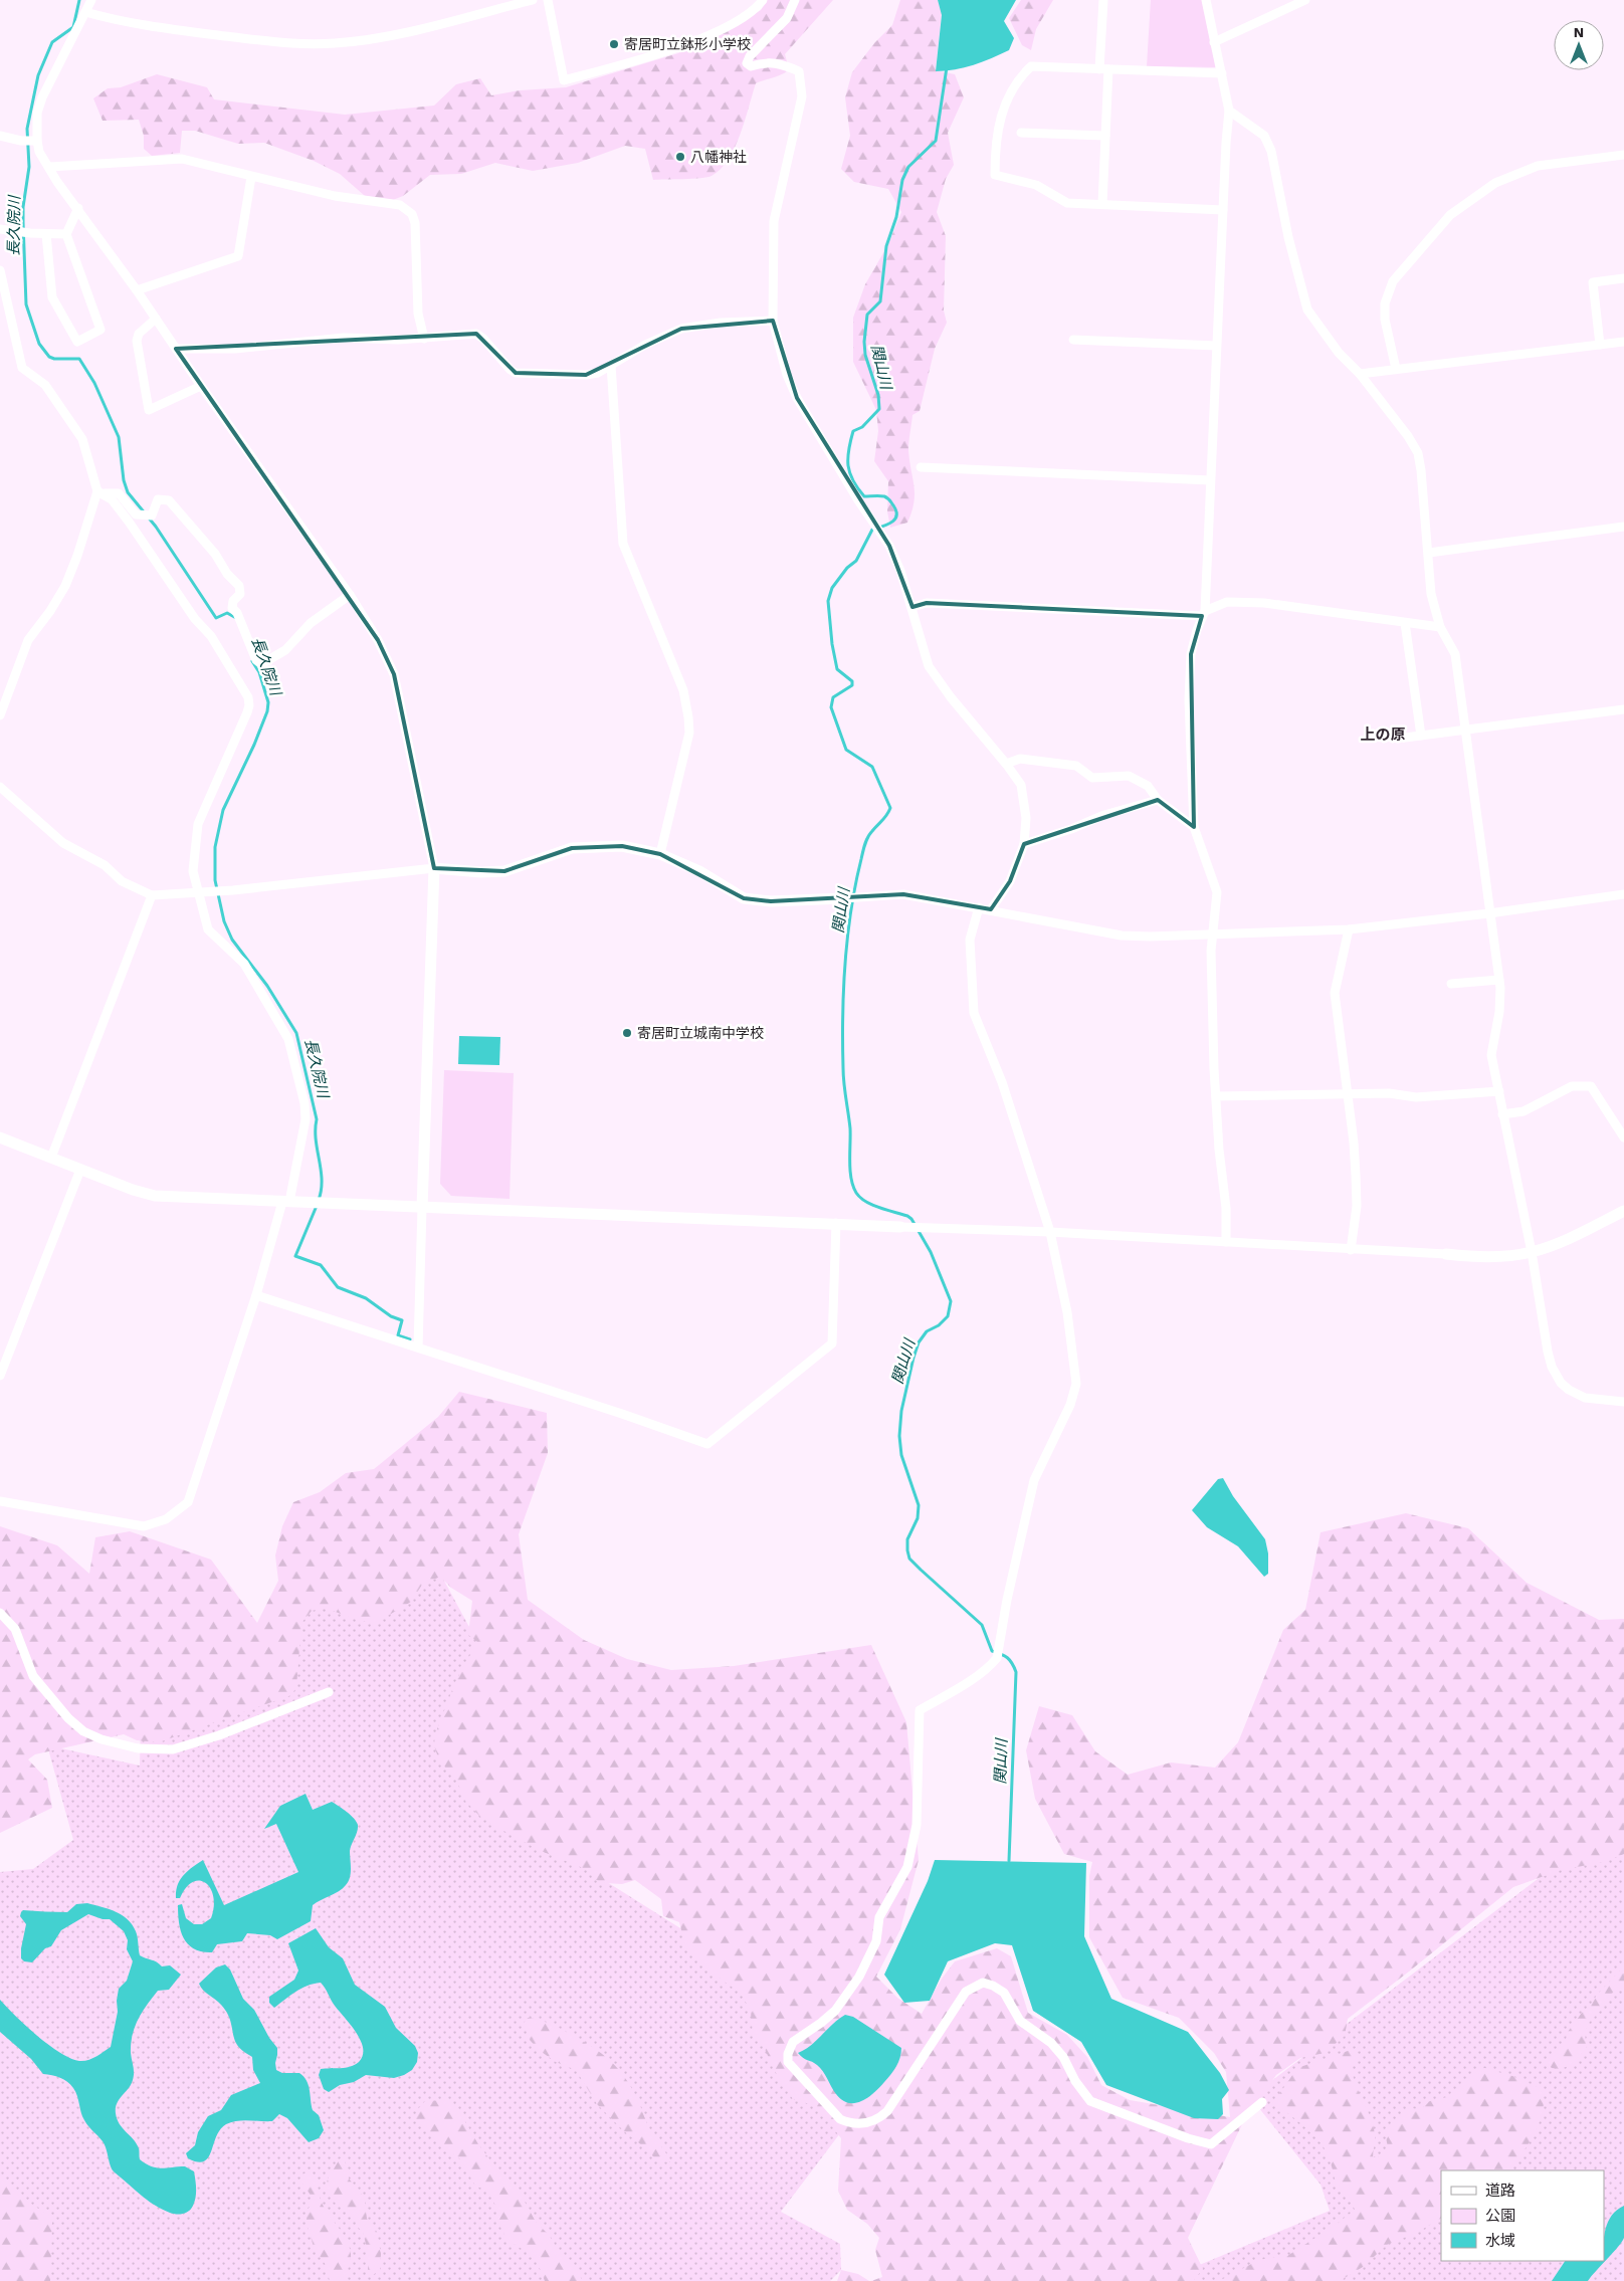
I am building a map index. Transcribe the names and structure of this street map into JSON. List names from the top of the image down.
{
  "districts": ["上の原"],
  "water": ["長久院川", "関山川"],
  "places": ["寄居町立鉢形小学校", "八幡神社", "寄居町立城南中学校"],
  "legend": ["道路", "公園", "水域"],
  "north": "top"
}
